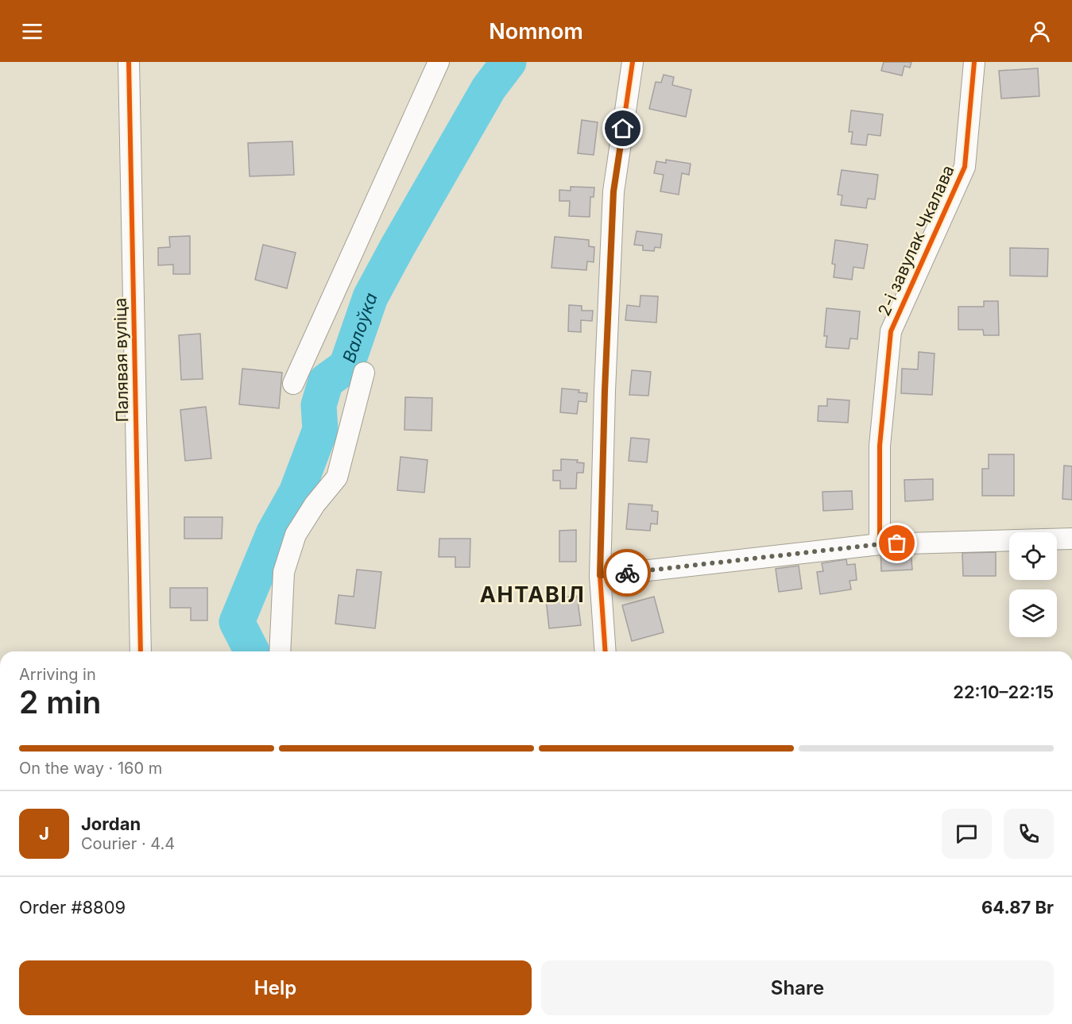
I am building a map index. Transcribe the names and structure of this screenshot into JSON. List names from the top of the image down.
{
  "streets": {
    "street": ["2-і завулак Чкалава", "Палявая вуліца"]
  },
  "districts": ["АНТАВІЛ"],
  "water": ["Валоўка"],
  "page": {
    "header": "Nomnom",
    "heading": ["2 min", "Arriving in", "22:10–22:15"],
    "panel": [
      "Jordan",
      "Courier · 4.4",
      "Order #8809",
      "64.87 Br"
    ],
    "bar": "On the way · 160 m",
    "round": "J",
    "buttons": ["Help", "Share"]
  }
}
